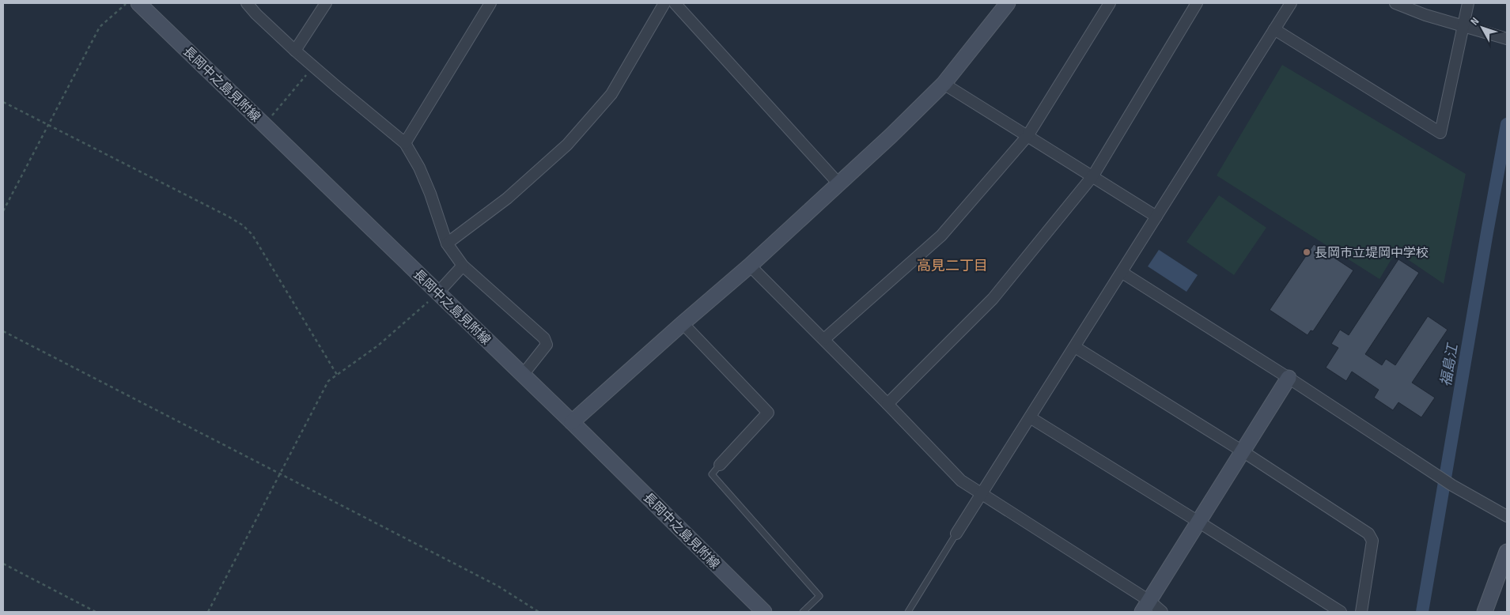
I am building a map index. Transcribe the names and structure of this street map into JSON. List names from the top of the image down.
{
  "streets": {
    "main road": ["長岡中之島見附線"]
  },
  "districts": ["高見二丁目"],
  "water": ["福島江"],
  "places": ["長岡市立堤岡中学校"],
  "north": "top left"
}
